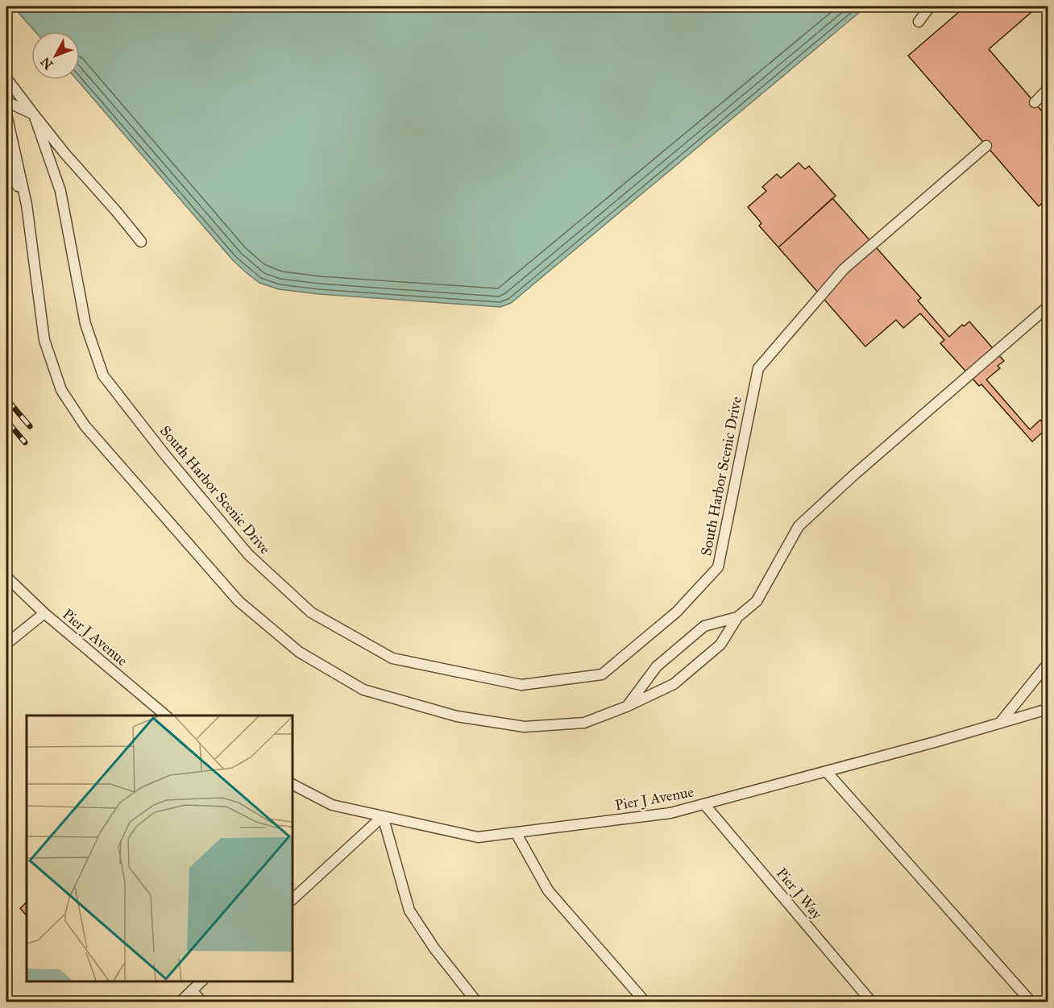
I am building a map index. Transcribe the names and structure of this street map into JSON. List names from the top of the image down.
{
  "streets": {
    "lane": ["South Harbor Scenic Drive", "Pier J Avenue", "Pier J Way"]
  },
  "crossings": [
    ["Pier J Avenue", "Pier J Way"]
  ],
  "north": "bottom left"
}
